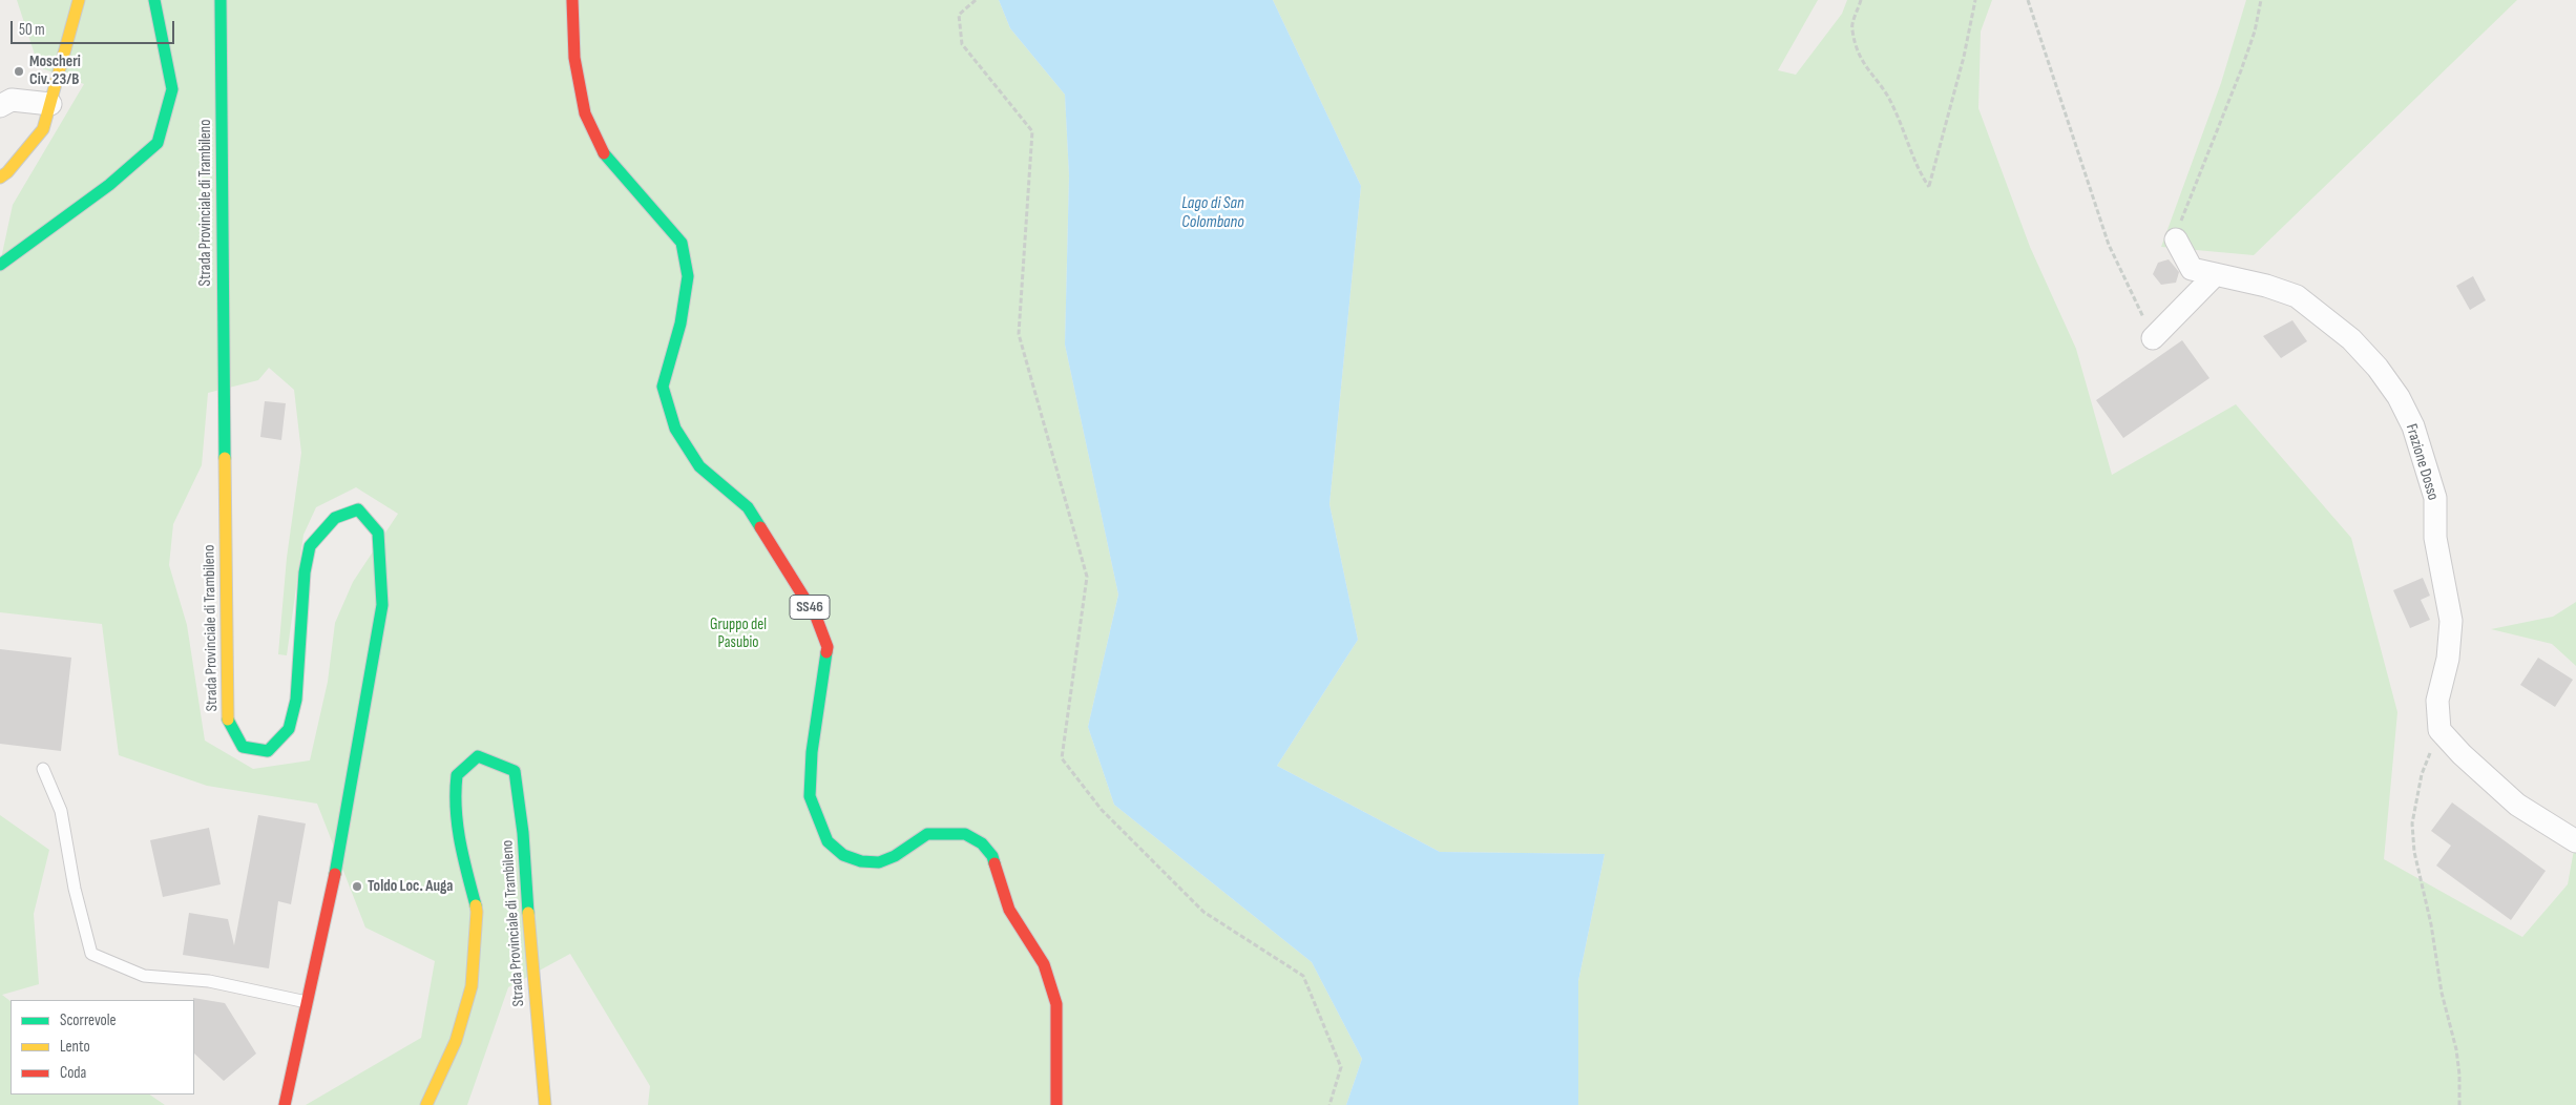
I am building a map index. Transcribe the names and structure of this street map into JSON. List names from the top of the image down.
{
  "streets": {
    "street": ["Strada Provinciale di Trambileno", "Frazione Dosso", "SS46"]
  },
  "water": ["Lago di San Colombano"],
  "parks": ["Gruppo del Pasubio"],
  "places": ["Moscheri Civ. 23/B", "Toldo Loc. Auga"],
  "legend": ["Scorrevole", "Lento", "Coda"],
  "scale_bar": "50 m"
}
